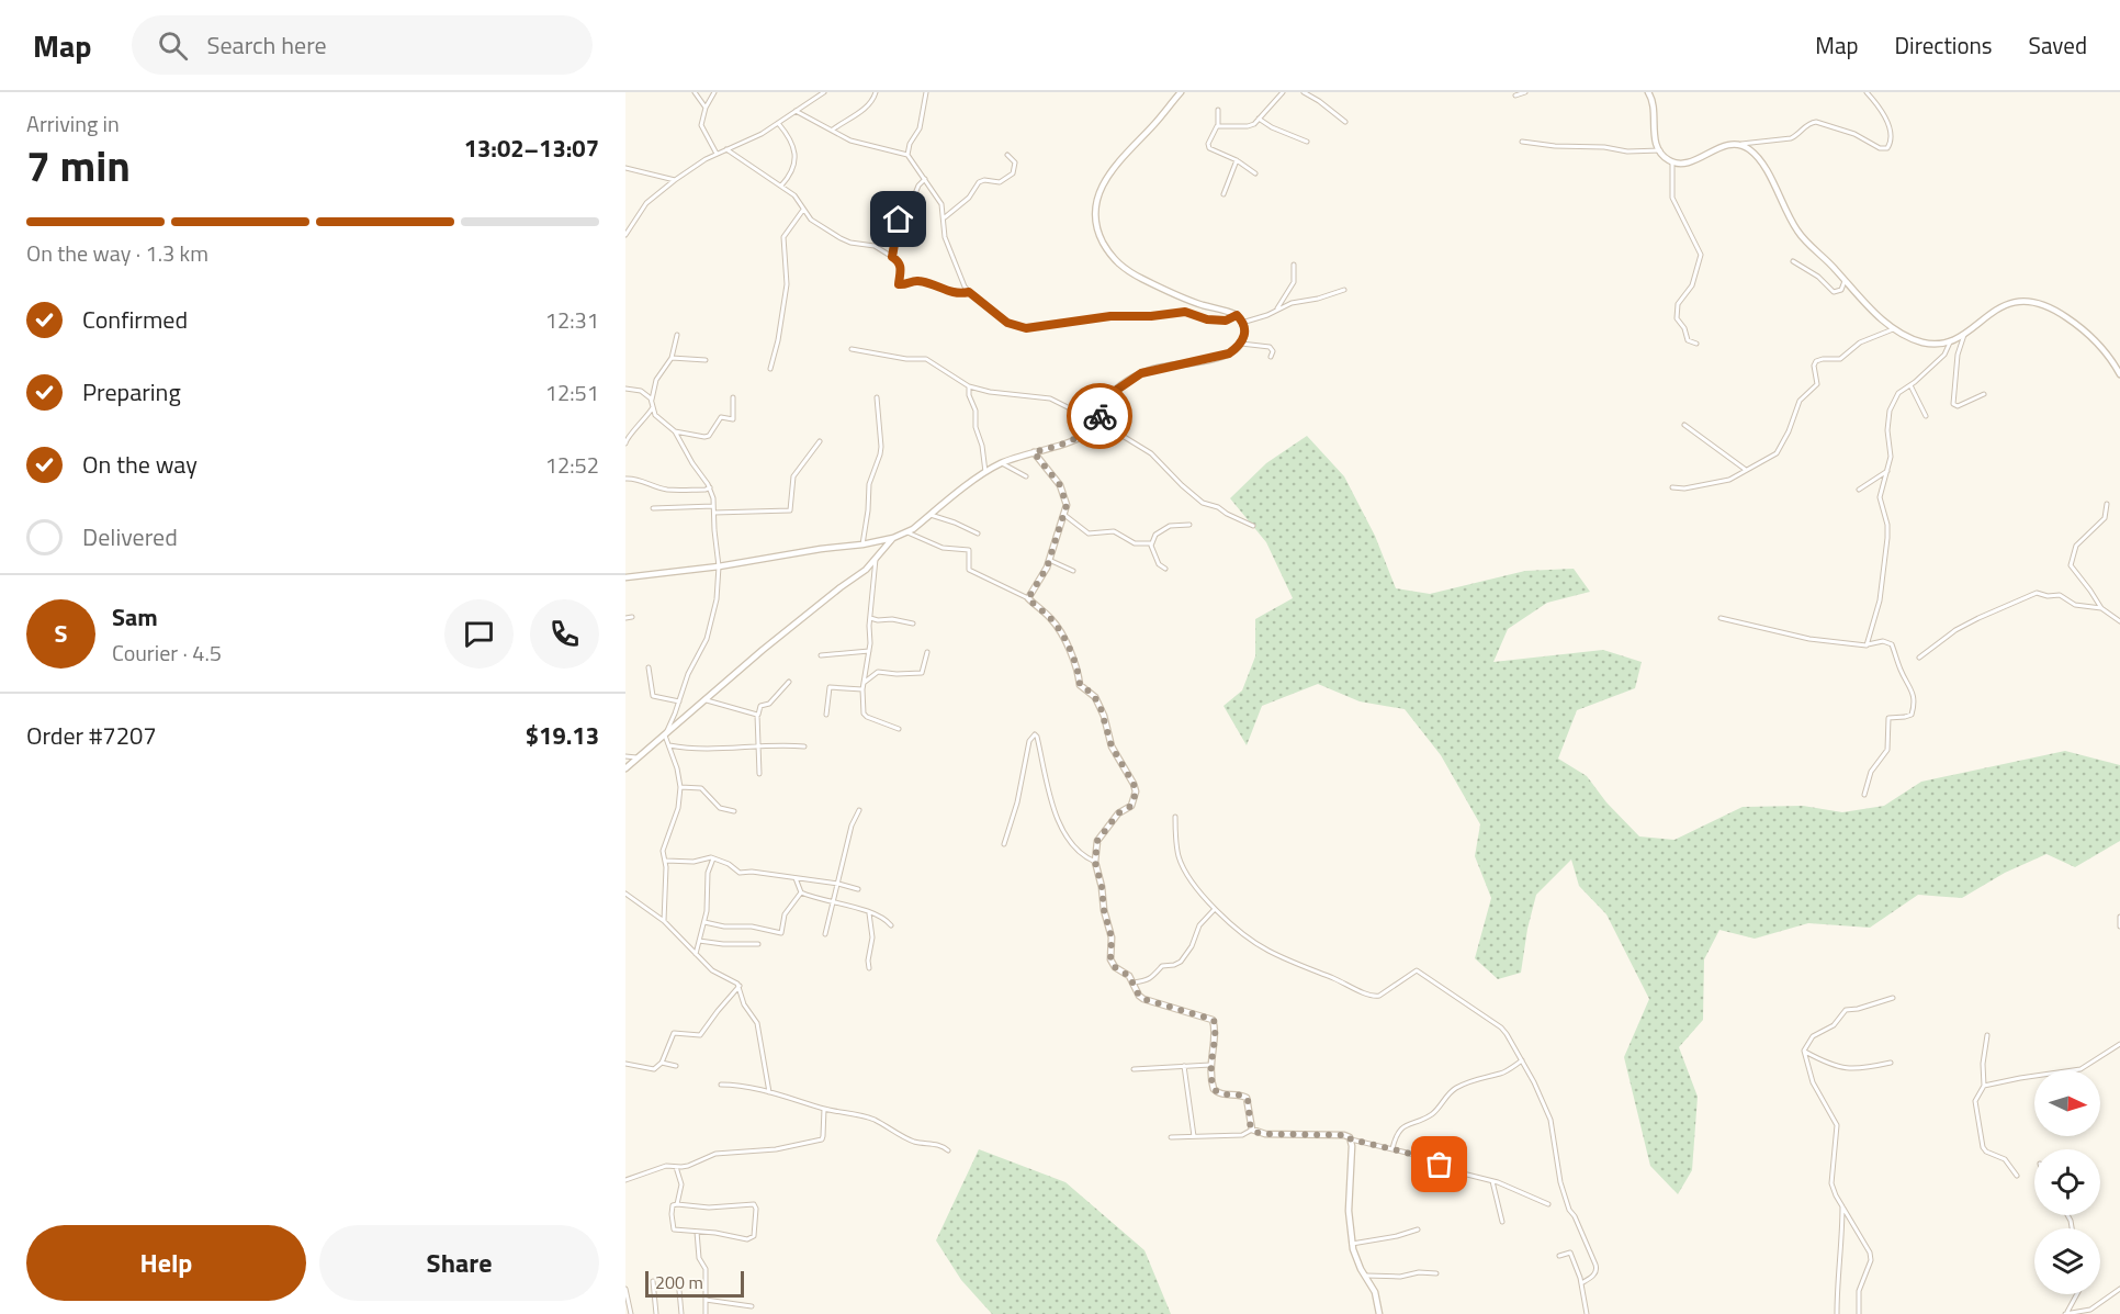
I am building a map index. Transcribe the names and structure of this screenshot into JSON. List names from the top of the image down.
{
  "scale_bar": "200 m",
  "north": "right",
  "page": {
    "header": "Map",
    "search": "Search here",
    "nav": ["Map", "Directions", "Saved"],
    "heading": ["7 min", "Arriving in", "13:02–13:07"],
    "panel": [
      "Sam",
      "Courier · 4.5",
      "Order #7207",
      "$19.13"
    ],
    "bar": "On the way · 1.3 km",
    "list": [
      ["Confirmed", "12:31"],
      ["Preparing", "12:51"],
      ["On the way", "12:52"],
      "Delivered"
    ],
    "round": "S",
    "buttons": ["Help", "Share"],
    "scale": "200 m"
  }
}
